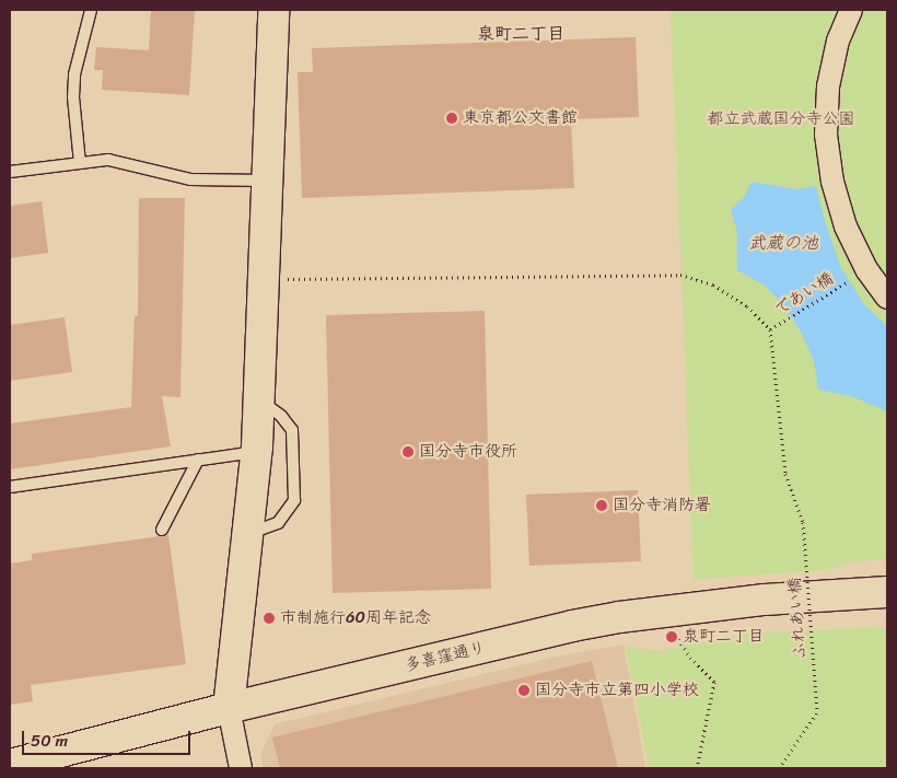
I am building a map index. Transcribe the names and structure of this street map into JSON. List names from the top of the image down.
{
  "streets": {
    "main road": ["多喜窪通り"],
    "path": ["であい橋", "ふれあい橋"]
  },
  "crossings": [
    ["であい橋", "ふれあい橋"]
  ],
  "districts": ["泉町二丁目"],
  "water": ["武蔵の池"],
  "parks": ["都立武蔵国分寺公園"],
  "places": [
    "東京都公文書館",
    "国分寺市役所",
    "国分寺消防署",
    "市制施行60周年記念",
    "泉町二丁目",
    "国分寺市立第四小学校"
  ],
  "scale_bar": "50 m"
}
